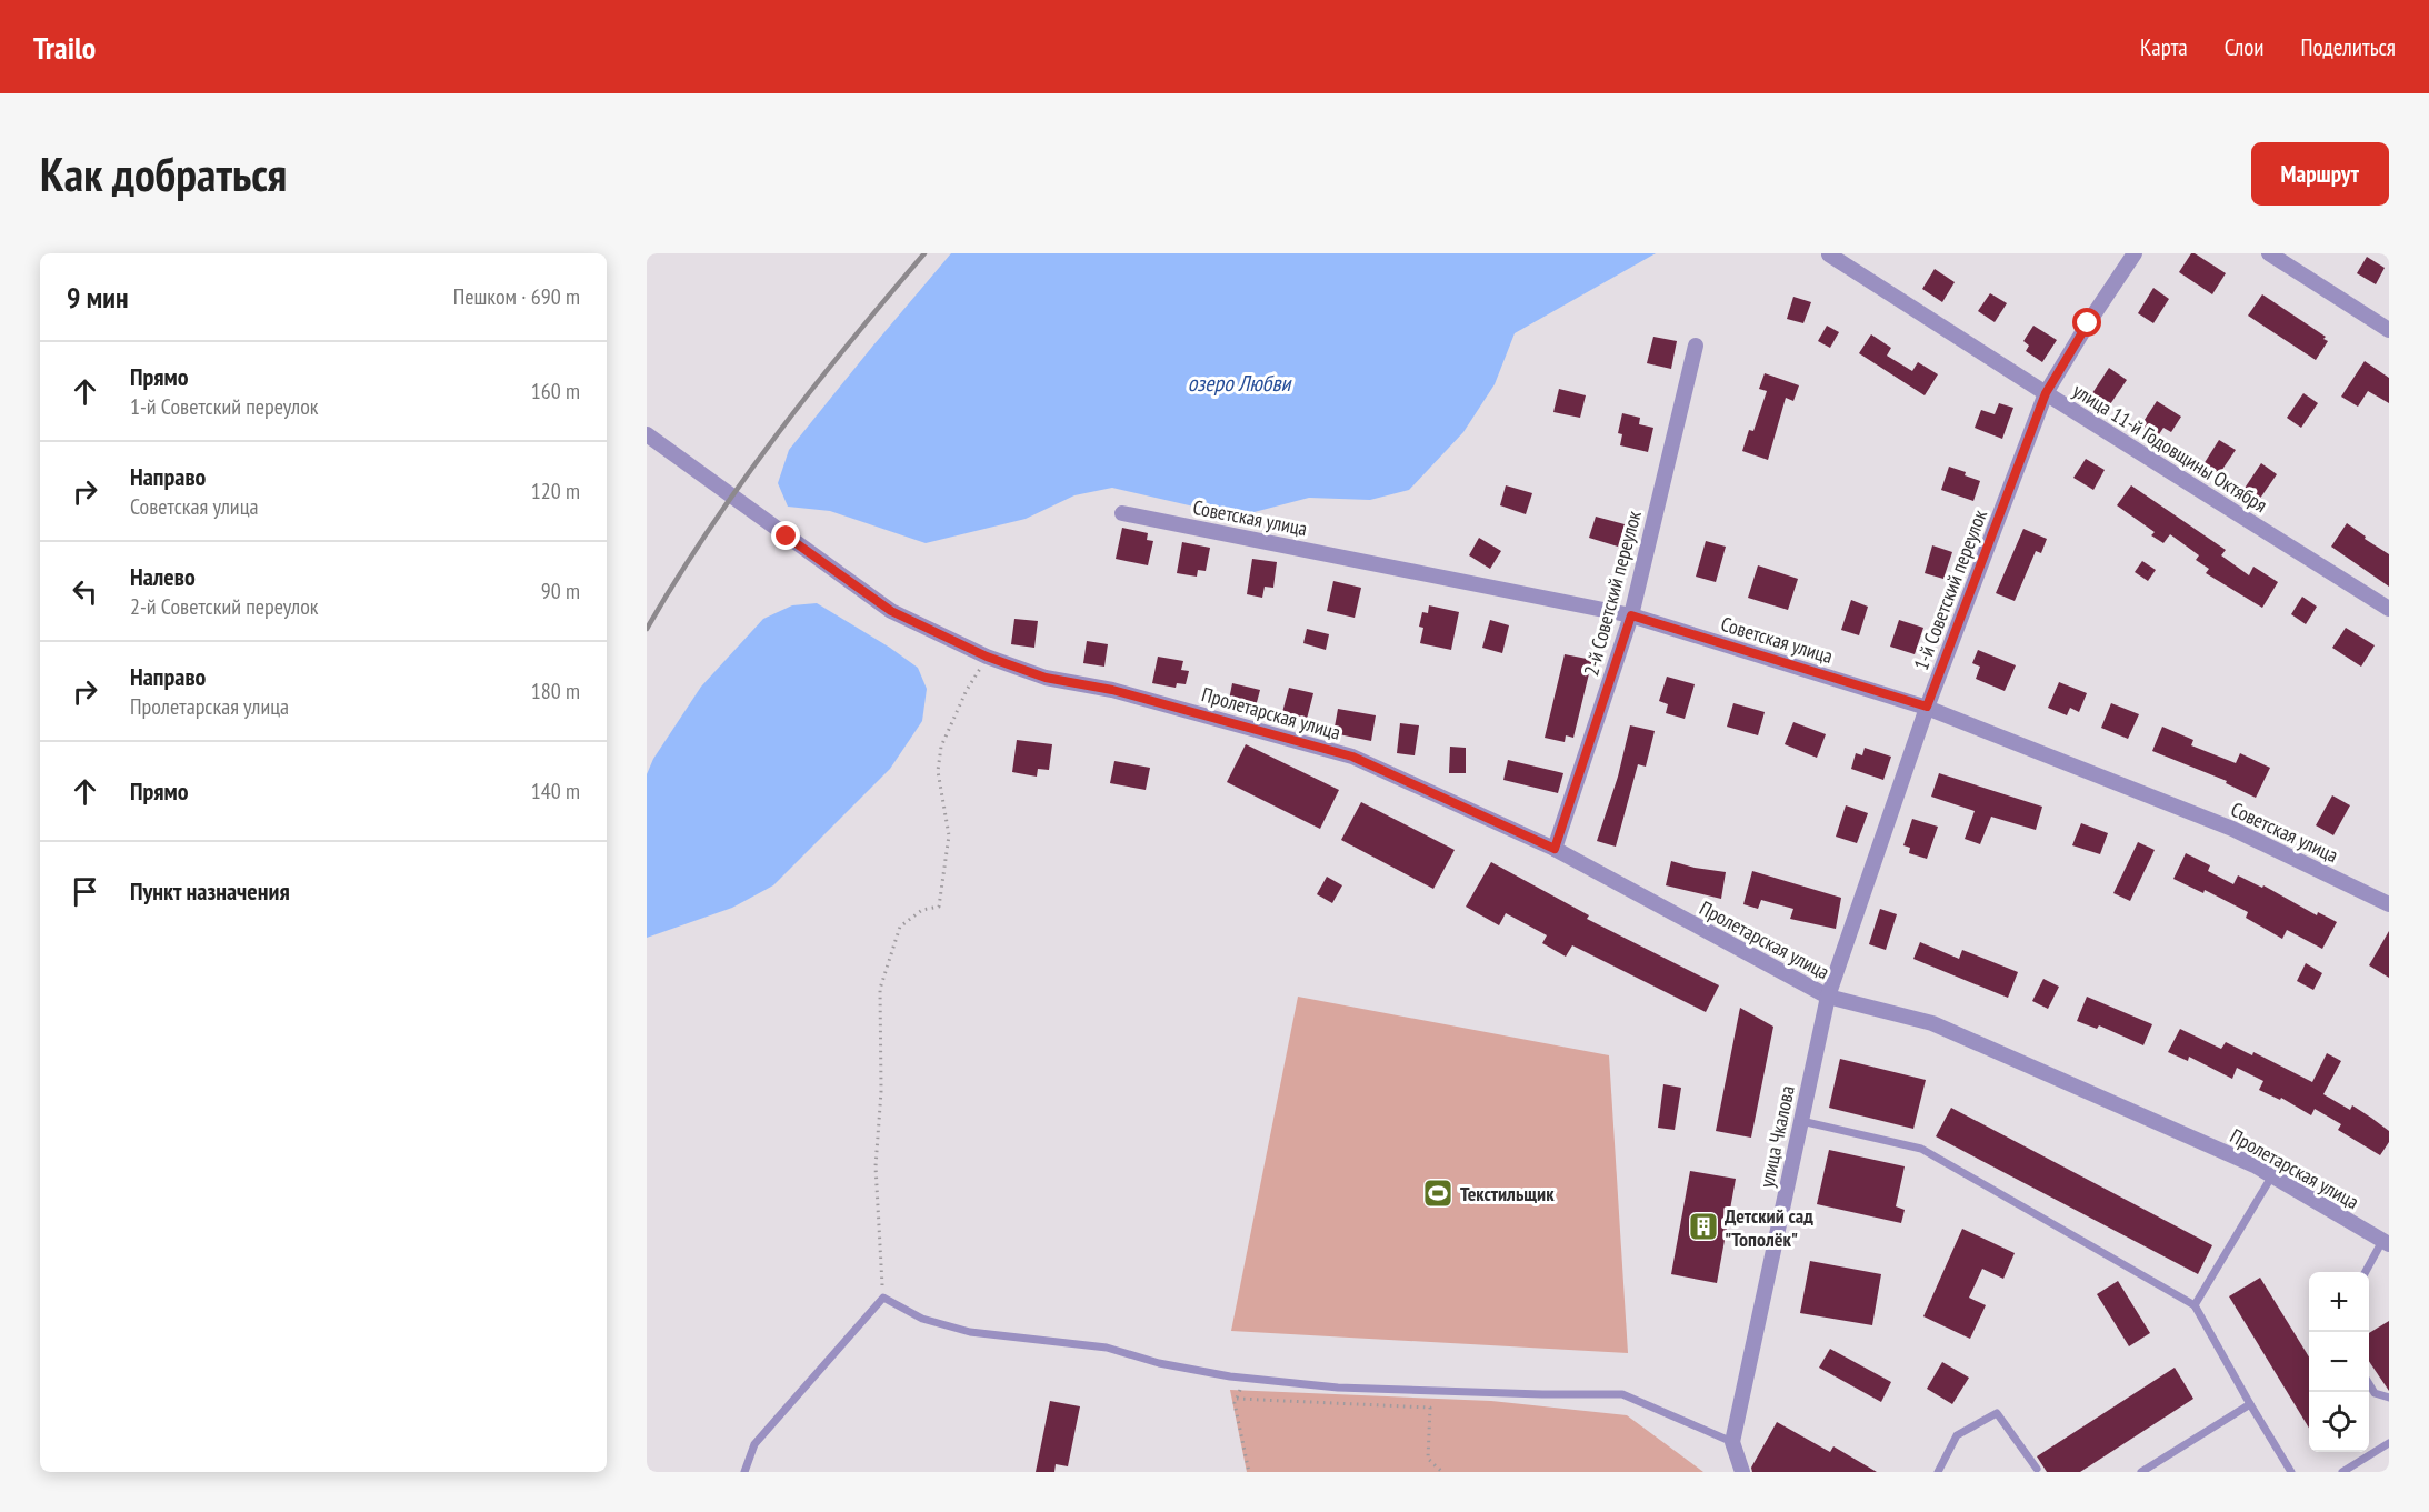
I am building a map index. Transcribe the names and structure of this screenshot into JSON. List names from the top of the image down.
{
  "streets": {
    "street": [
      "улица 11-й Годовщины Октября",
      "Советская улица",
      "1-й Советский переулок",
      "2-й Советский переулок",
      "Пролетарская улица",
      "улица Чкалова"
    ]
  },
  "crossings": [
    ["улица 11-й Годовщины Октября", "1-й Советский переулок"],
    ["Советская улица", "1-й Советский переулок"],
    ["Советская улица", "2-й Советский переулок"],
    ["1-й Советский переулок", "Пролетарская улица"],
    ["1-й Советский переулок", "улица Чкалова"],
    ["2-й Советский переулок", "Пролетарская улица"],
    ["Пролетарская улица", "улица Чкалова"]
  ],
  "water": ["озеро Любви"],
  "places": {
    "sports": ["Текстильщик"],
    "building": ["Детский сад \"Тополёк\""]
  },
  "page": {
    "header": "Trailo",
    "nav": ["Карта", "Слои", "Поделиться"],
    "buttons": "Маршрут",
    "title": "Как добраться",
    "heading": ["9 мин", "Пешком · 690 m"],
    "list": [
      ["Прямо", "1-й Советский переулок", "160 m"],
      ["Направо", "Советская улица", "120 m"],
      ["Налево", "2-й Советский переулок", "90 m"],
      ["Направо", "Пролетарская улица", "180 m"],
      ["Прямо", "140 m"],
      "Пункт назначения"
    ],
    "map_buttons": ["+", "−"]
  }
}
